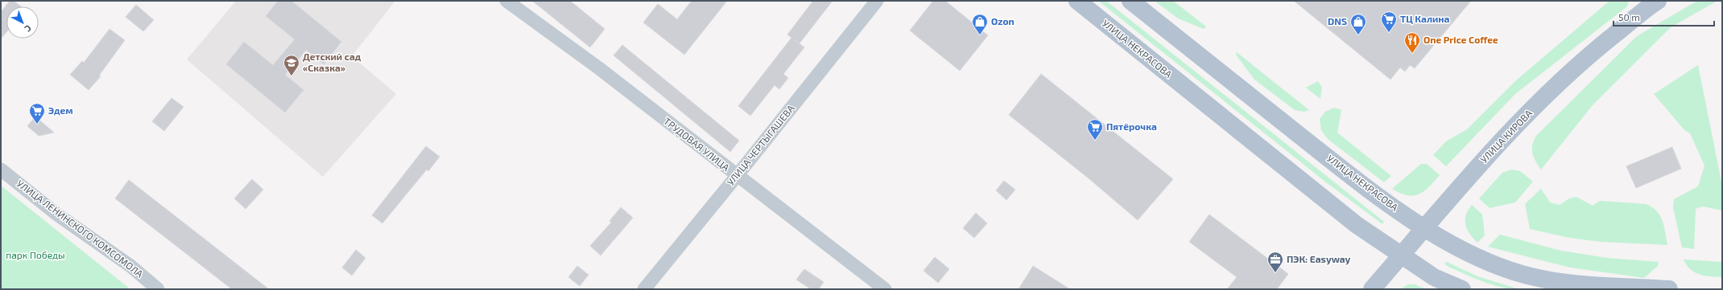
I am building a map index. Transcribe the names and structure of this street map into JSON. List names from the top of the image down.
{
  "streets": {
    "main road": ["УЛИЦА НЕКРАСОВА", "УЛИЦА КИРОВА"],
    "street": ["ТРУДОВАЯ УЛИЦА", "УЛИЦА ЧЕРТЫГАШЕВА", "УЛИЦА ЛЕНИНСКОГО КОМСОМОЛА"]
  },
  "crossings": [
    ["УЛИЦА НЕКРАСОВА", "УЛИЦА КИРОВА"],
    ["ТРУДОВАЯ УЛИЦА", "УЛИЦА ЧЕРТЫГАШЕВА"]
  ],
  "parks": ["парк Победы"],
  "places": {
    "supermarket": ["ТЦ Калина", "Эдем", "Пятёрочка"],
    "shop": ["Ozon", "DNS"],
    "restaurant": ["One Price Coffee"],
    "school or university": ["Детский сад «Сказка»"],
    "office": ["ПЭК: Easyway"]
  },
  "scale_bar": "50 m",
  "north": "bottom right"
}
